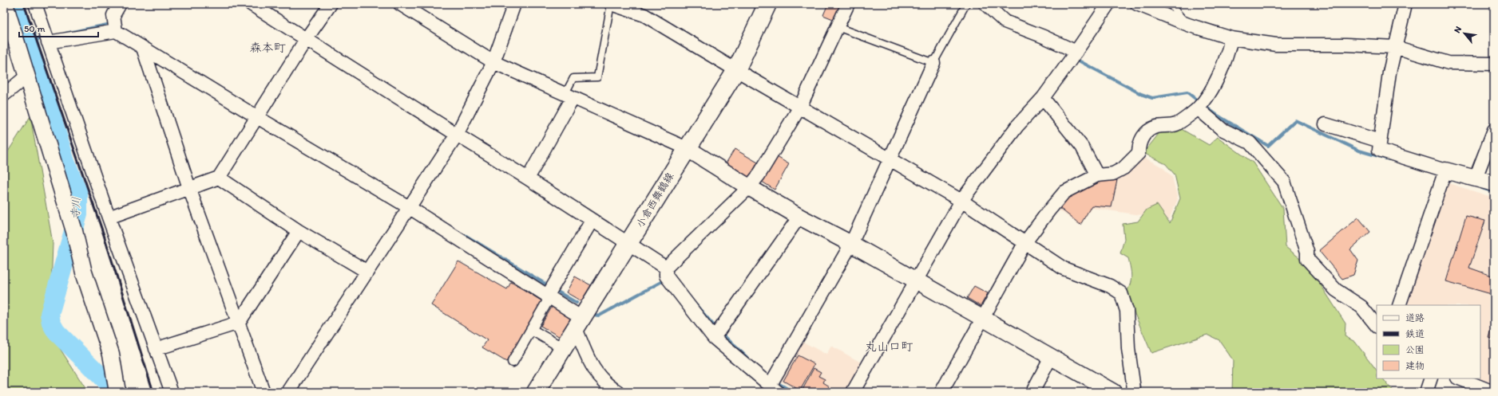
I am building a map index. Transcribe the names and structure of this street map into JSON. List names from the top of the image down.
{
  "streets": {
    "main road": ["小倉西舞鶴線"]
  },
  "districts": ["森本町", "丸山口町"],
  "water": ["寺川"],
  "legend": [
    "道路",
    "鉄道",
    "公園",
    "建物"
  ],
  "scale_bar": "50 m",
  "north": "top left"
}
